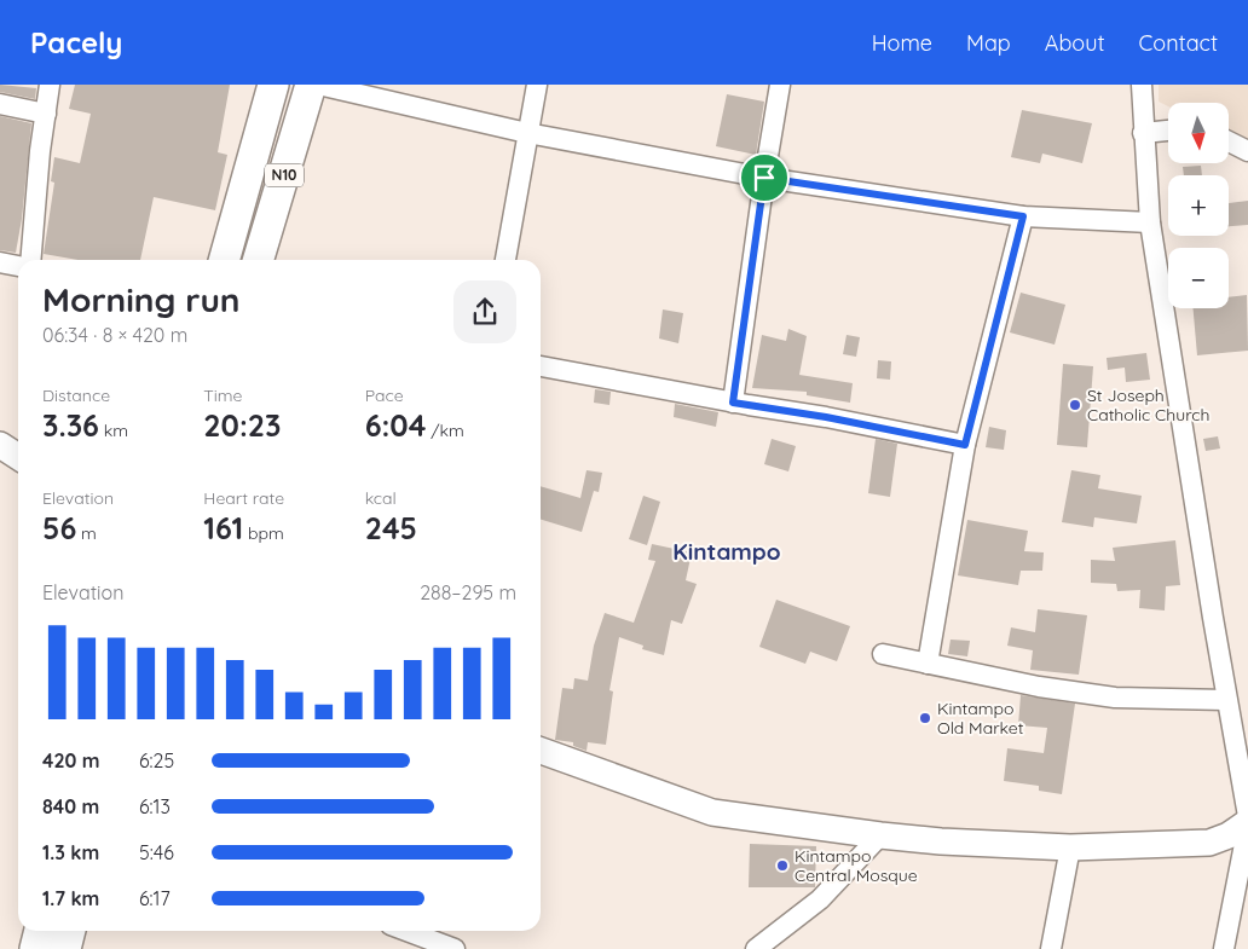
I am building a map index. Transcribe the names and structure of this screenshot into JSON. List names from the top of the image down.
{
  "streets": {
    "highway": ["N10"]
  },
  "districts": ["Kintampo"],
  "places": ["St Joseph Catholic Church", "Kintampo Old Market", "Kintampo Central Mosque"],
  "north": "bottom",
  "page": {
    "header": "Pacely",
    "nav": [
      "Home",
      "Map",
      "About",
      "Contact"
    ],
    "map_buttons": ["+", "−"],
    "heading": ["Morning run", "06:34 · 8 × 420 m"],
    "stats": [
      ["Distance", "3.36 km"],
      ["Time", "20:23"],
      ["Pace", "6:04 /km"],
      ["Elevation", "56 m"],
      ["Heart rate", "161 bpm"],
      ["kcal", "245"]
    ],
    "chart": ["Elevation", "288–295 m"],
    "list": [
      {
        "name": "420 m",
        "note": "6:25"
      },
      {
        "name": "840 m",
        "note": "6:13"
      },
      {
        "name": "1.3 km",
        "note": "5:46"
      },
      {
        "name": "1.7 km",
        "note": "6:17"
      }
    ]
  }
}
